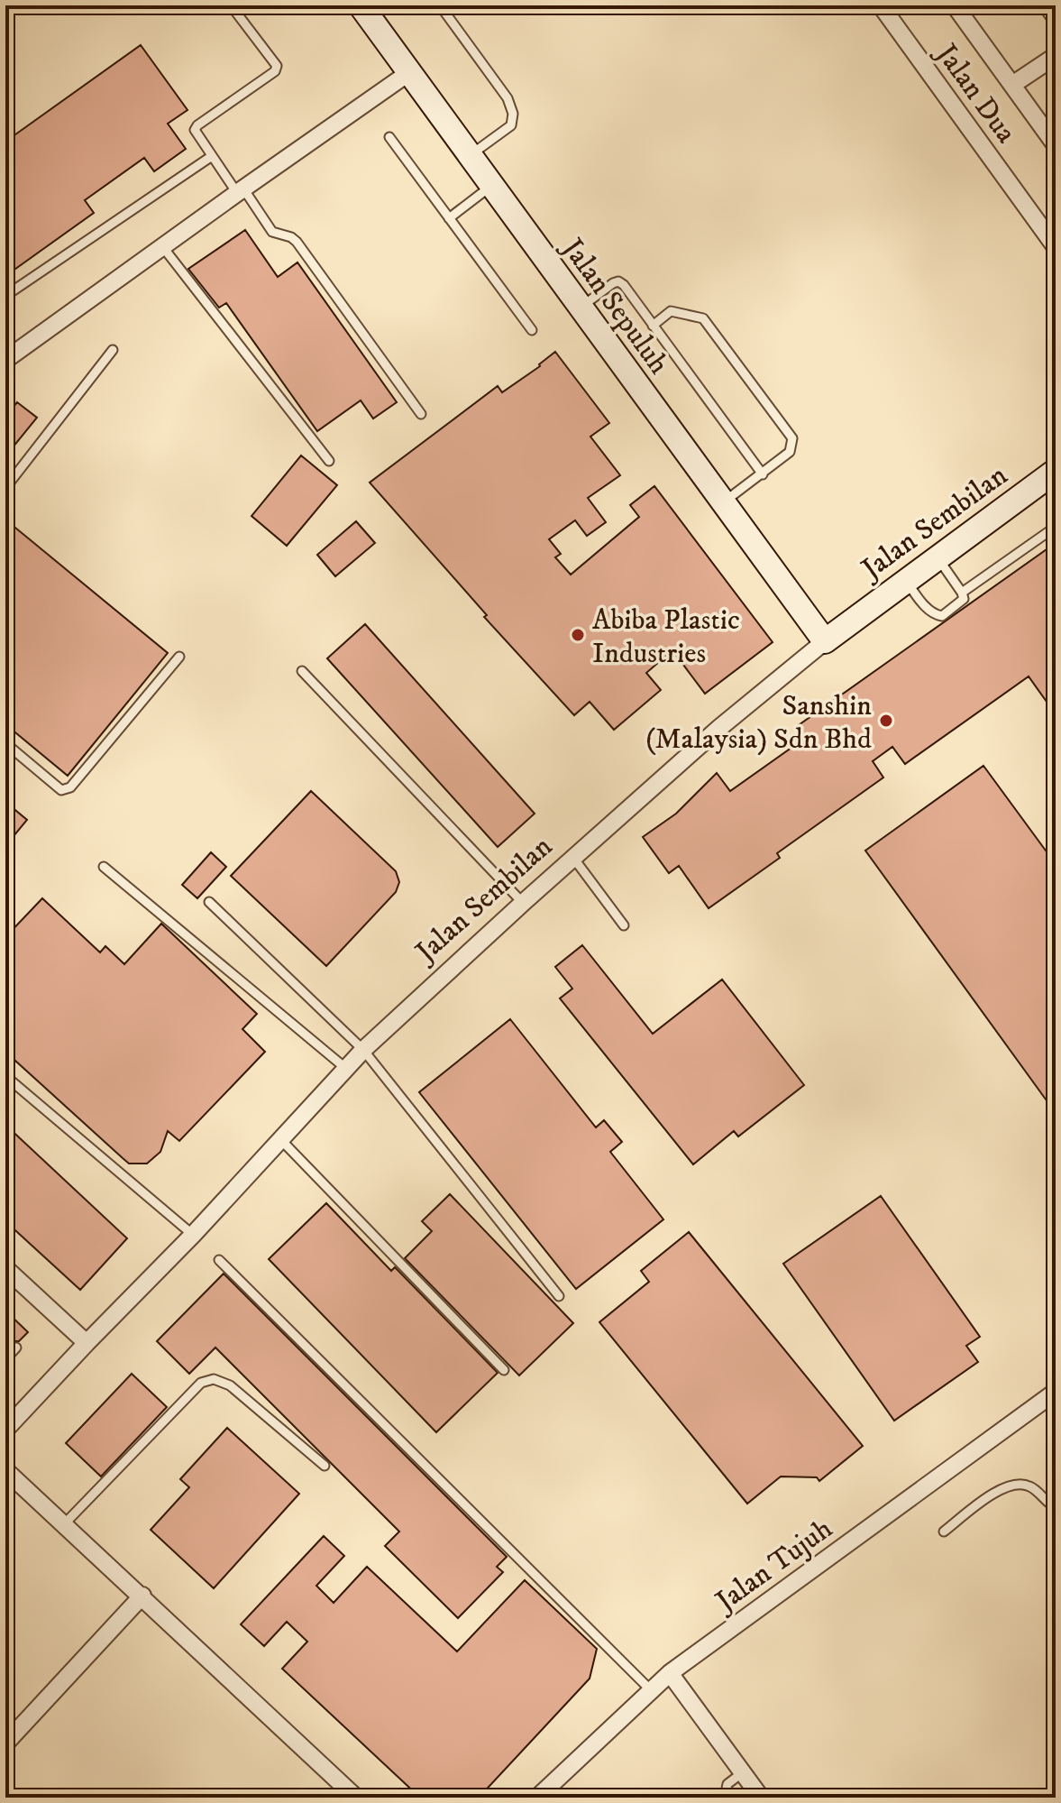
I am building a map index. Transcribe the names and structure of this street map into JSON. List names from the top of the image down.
{
  "streets": {
    "main road": ["Jalan Sepuluh", "Jalan Sembilan"],
    "street": ["Jalan Dua", "Jalan Tujuh"]
  },
  "crossings": [
    ["Jalan Sepuluh", "Jalan Sembilan"]
  ],
  "places": ["Abiba Plastic Industries", "Sanshin (Malaysia) Sdn Bhd"]
}
